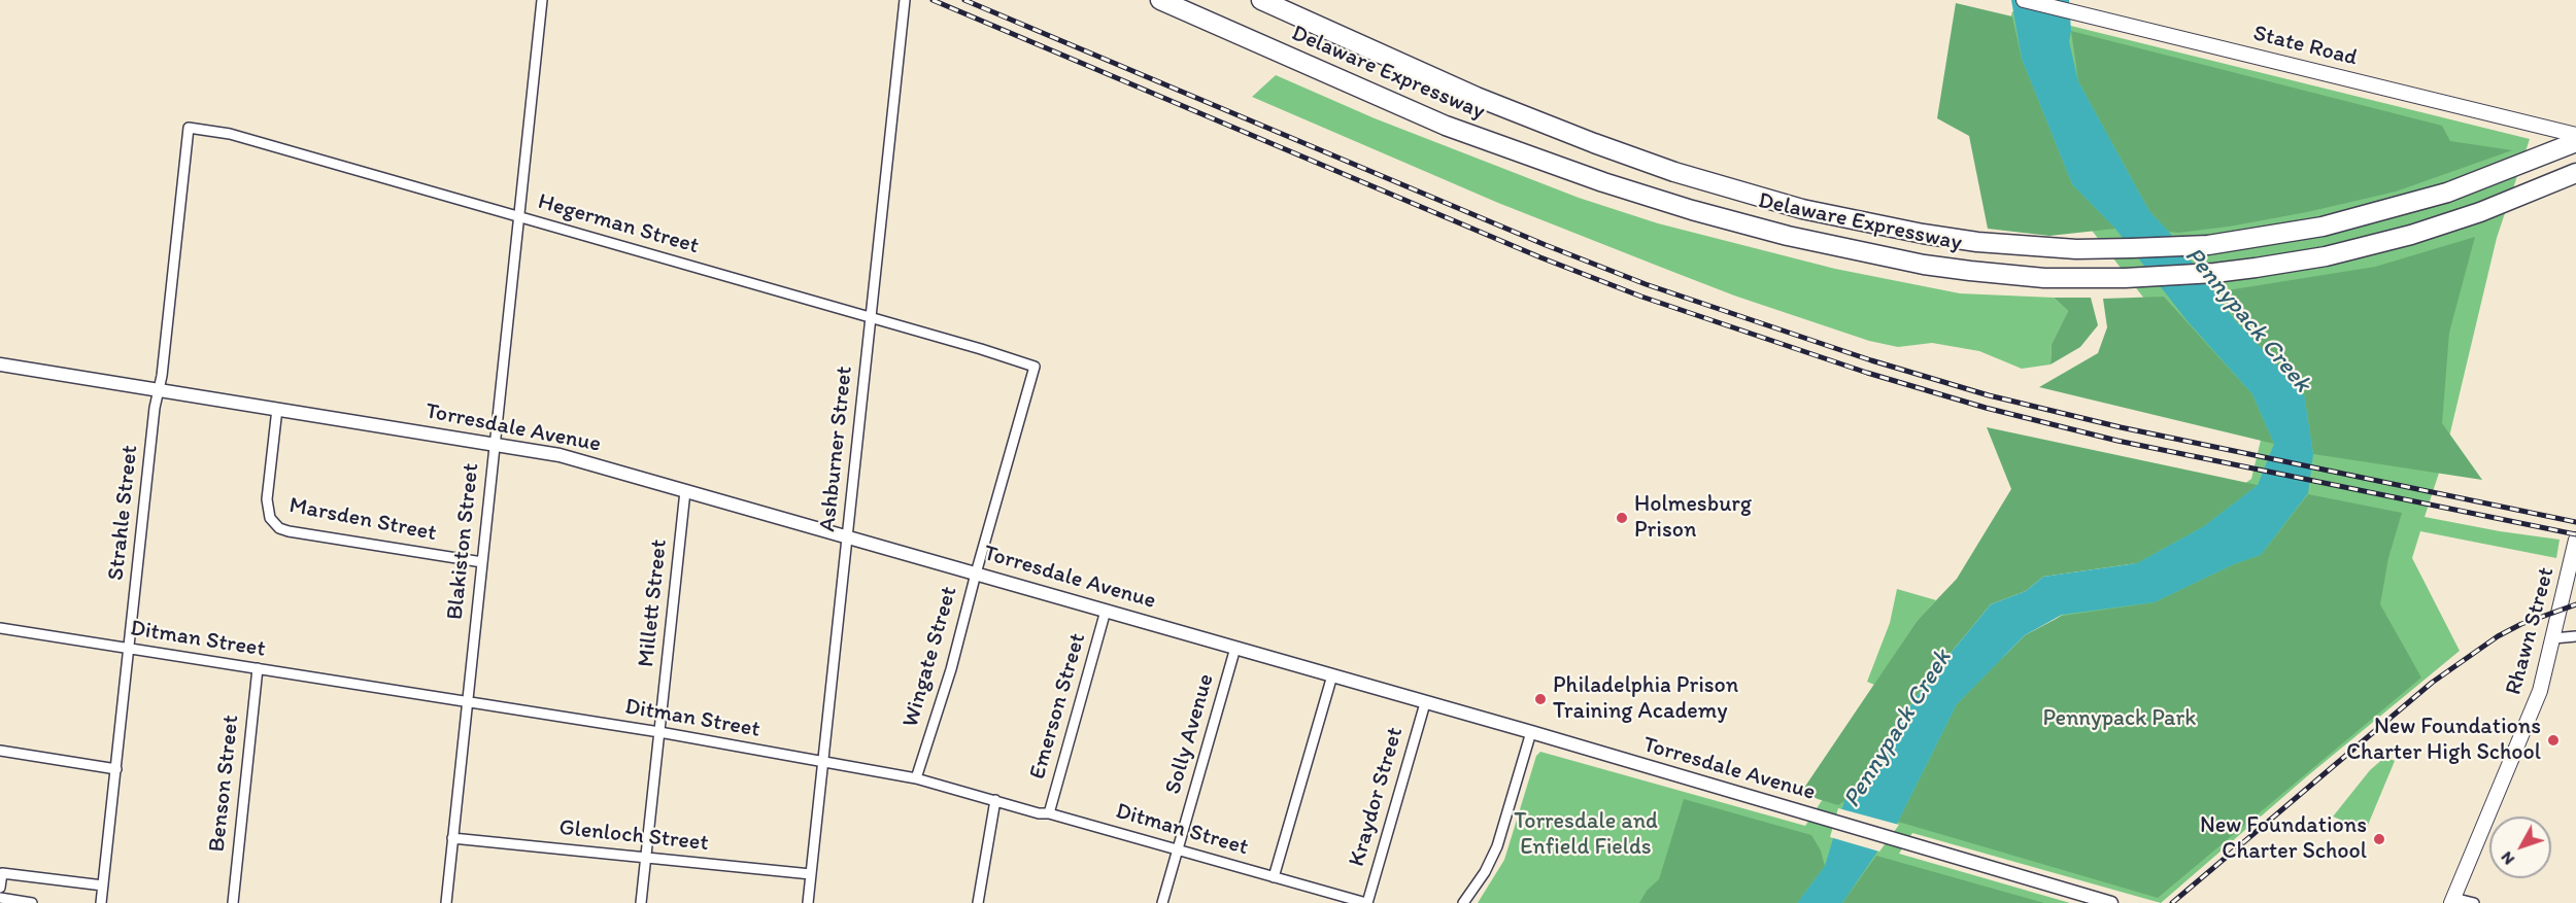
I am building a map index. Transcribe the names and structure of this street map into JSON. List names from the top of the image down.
{
  "streets": {
    "highway": ["Delaware Expressway"],
    "main road": ["State Road", "Rhawn Street"],
    "street": [
      "Hegerman Street",
      "Torresdale Avenue",
      "Ashburner Street",
      "Strahle Street",
      "Marsden Street",
      "Blakiston Street",
      "Millett Street",
      "Ditman Street",
      "Wingate Street",
      "Emerson Street",
      "Solly Avenue",
      "Benson Street",
      "Kraydor Street",
      "Glenloch Street"
    ]
  },
  "crossings": [
    ["Hegerman Street", "Ashburner Street"],
    ["Hegerman Street", "Strahle Street"],
    ["Hegerman Street", "Blakiston Street"],
    ["Hegerman Street", "Wingate Street"],
    ["Torresdale Avenue", "Ashburner Street"],
    ["Torresdale Avenue", "Strahle Street"],
    ["Torresdale Avenue", "Marsden Street"],
    ["Torresdale Avenue", "Blakiston Street"],
    ["Torresdale Avenue", "Millett Street"],
    ["Torresdale Avenue", "Wingate Street"],
    ["Torresdale Avenue", "Emerson Street"],
    ["Torresdale Avenue", "Solly Avenue"],
    ["Torresdale Avenue", "Kraydor Street"],
    ["Ashburner Street", "Ditman Street"],
    ["Ashburner Street", "Glenloch Street"],
    ["Strahle Street", "Ditman Street"],
    ["Marsden Street", "Blakiston Street"],
    ["Blakiston Street", "Ditman Street"],
    ["Blakiston Street", "Glenloch Street"],
    ["Millett Street", "Ditman Street"],
    ["Millett Street", "Glenloch Street"],
    ["Ditman Street", "Wingate Street"],
    ["Ditman Street", "Emerson Street"],
    ["Ditman Street", "Solly Avenue"],
    ["Ditman Street", "Benson Street"],
    ["Ditman Street", "Kraydor Street"]
  ],
  "water": ["Pennypack Creek"],
  "parks": ["Pennypack Park", "Torresdale and Enfield Fields"],
  "places": [
    "Holmesburg Prison",
    "Philadelphia Prison Training Academy",
    "New Foundations Charter High School",
    "New Foundations Charter School"
  ],
  "north": "bottom left"
}
